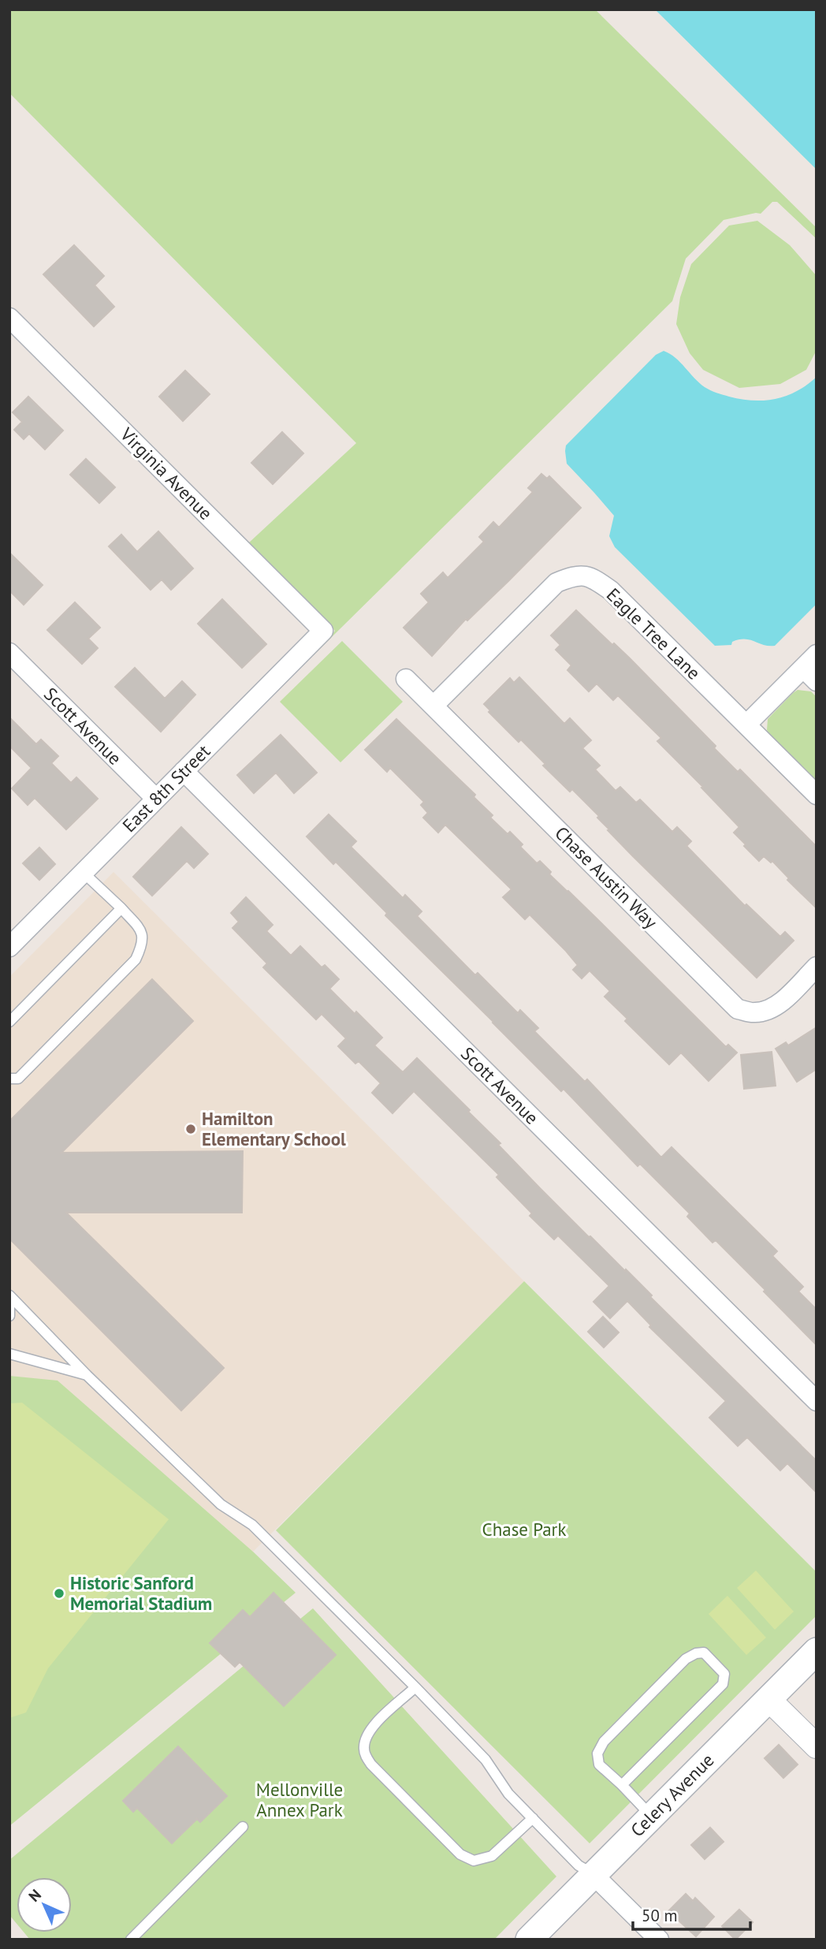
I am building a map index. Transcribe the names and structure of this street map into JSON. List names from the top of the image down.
{
  "streets": {
    "main road": ["Celery Avenue"],
    "street": [
      "Virginia Avenue",
      "Eagle Tree Lane",
      "Scott Avenue",
      "East 8th Street",
      "Chase Austin Way"
    ]
  },
  "crossings": [
    ["Virginia Avenue", "East 8th Street"],
    ["Eagle Tree Lane", "Chase Austin Way"],
    ["Scott Avenue", "East 8th Street"]
  ],
  "parks": ["Chase Park", "Mellonville Annex Park"],
  "places": ["Hamilton Elementary School", "Historic Sanford Memorial Stadium"],
  "scale_bar": "50 m",
  "north": "top left"
}
